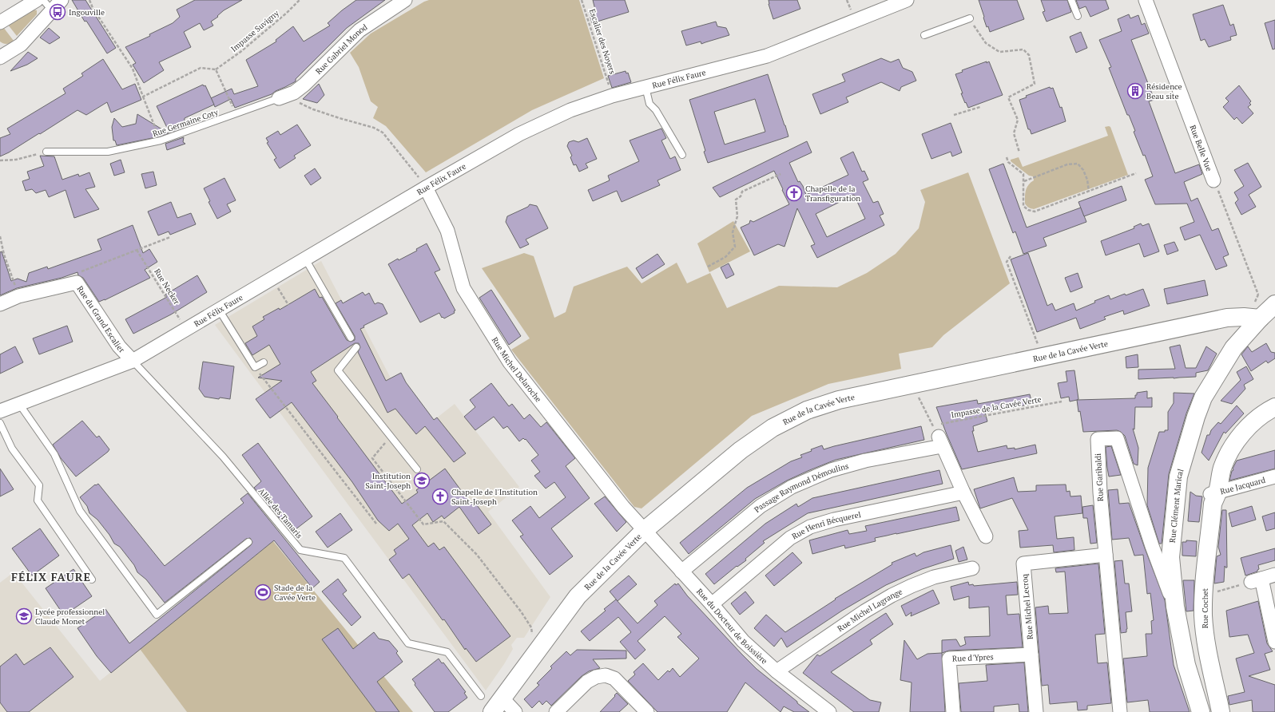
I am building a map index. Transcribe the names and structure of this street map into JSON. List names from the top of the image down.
{
  "streets": {
    "street": [
      "Rue Gabriel Monod",
      "Rue Félix Faure",
      "Rue Belle Vue",
      "Rue du Grand Escalier",
      "Rue de la Cavée Verte",
      "Rue Michel Delaroche",
      "Rue Garibaldi",
      "Rue Jacquard",
      "Passage Raymond Démoulins",
      "Rue Clément Marical",
      "Rue Henri Bécquerel",
      "Rue Michel Lecroq",
      "Rue Cochet",
      "Rue Michel Lagrange",
      "Rue du Docteur de Boissière",
      "Rue d'Ypres"
    ],
    "lane": ["Rue Germaine Coty", "Allée des Tamaris"],
    "path": [
      "Impasse Suvigny",
      "Escalier des Noyers",
      "Rue Necker",
      "Impasse de la Cavée Verte"
    ]
  },
  "crossings": [
    ["Rue Gabriel Monod", "Rue Germaine Coty"],
    ["Rue Félix Faure", "Rue Necker"],
    ["Rue Félix Faure", "Rue du Grand Escalier"],
    ["Rue Félix Faure", "Rue Michel Delaroche"],
    ["Rue Félix Faure", "Allée des Tamaris"],
    ["Rue du Grand Escalier", "Allée des Tamaris"],
    ["Rue de la Cavée Verte", "Rue Michel Delaroche"],
    ["Rue de la Cavée Verte", "Rue Clément Marical"],
    ["Rue de la Cavée Verte", "Rue du Docteur de Boissière"],
    ["Rue Michel Delaroche", "Rue du Docteur de Boissière"],
    ["Impasse de la Cavée Verte", "Passage Raymond Démoulins"],
    ["Rue Garibaldi", "Rue Clément Marical"],
    ["Rue Garibaldi", "Rue Michel Lecroq"],
    ["Rue Jacquard", "Rue Cochet"],
    ["Passage Raymond Démoulins", "Rue du Docteur de Boissière"],
    ["Rue Henri Bécquerel", "Rue du Docteur de Boissière"],
    ["Rue Michel Lecroq", "Rue d'Ypres"],
    ["Rue Michel Lagrange", "Rue du Docteur de Boissière"]
  ],
  "districts": ["FÉLIX FAURE"],
  "places": {
    "bus stop": ["Ingouville"],
    "building": ["Résidence Beau site"],
    "church": ["Chapelle de la Transfiguration", "Chapelle de l'Institution Saint-Joseph"],
    "school or university": ["Institution Saint-Joseph", "Lycée professionnel Claude Monet"],
    "sports": ["Stade de la Cavée Verte"]
  }
}
